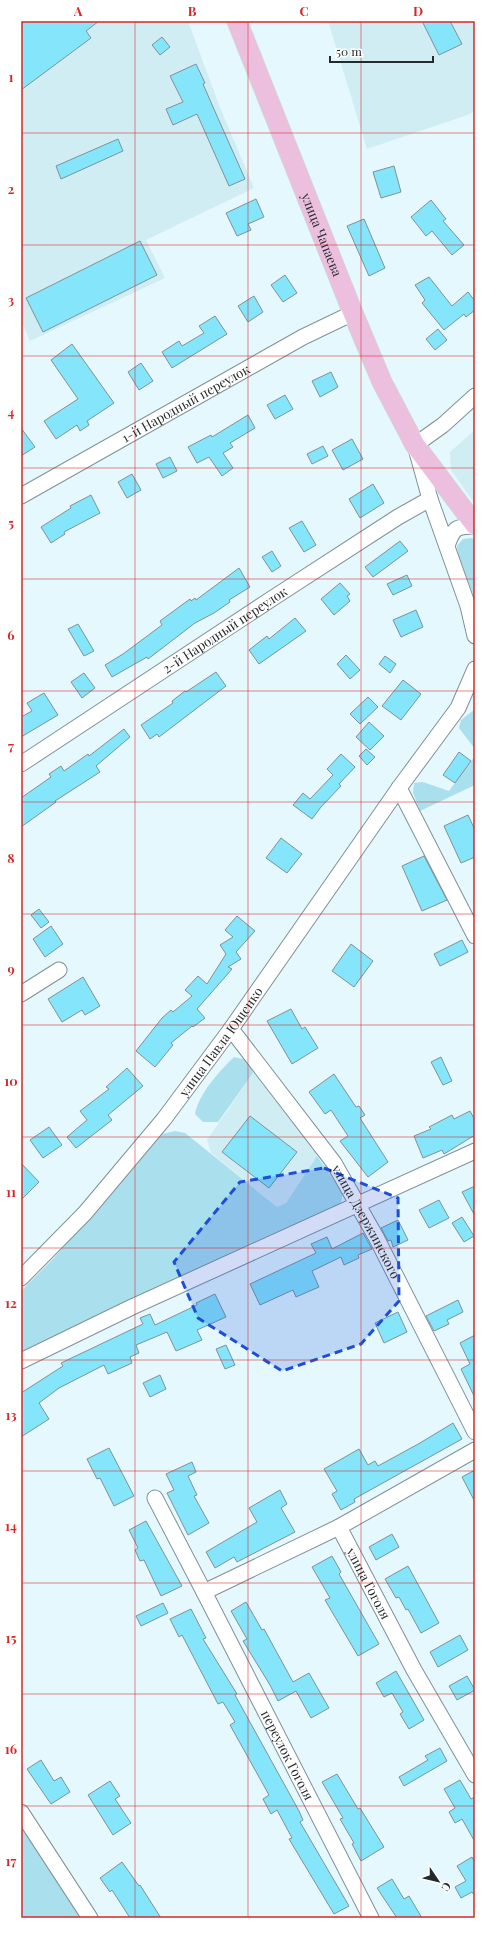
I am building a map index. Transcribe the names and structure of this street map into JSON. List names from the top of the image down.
{
  "streets": {
    "main road": ["улица Чапаева"],
    "street": [
      "1-й Народный переулок",
      "2-й Народный переулок",
      "улица Павла Ющенко",
      "улица Дзержинского",
      "улица Гоголя",
      "переулок Гоголя"
    ]
  },
  "crossings": [
    ["улица Чапаева", "1-й Народный переулок"],
    ["улица Павла Ющенко", "улица Дзержинского"]
  ],
  "scale_bar": "50 m",
  "north": "bottom right",
  "grid": {
    "columns": [
      "A",
      "B",
      "C",
      "D"
    ],
    "rows": [
      "1",
      "2",
      "3",
      "4",
      "5",
      "6",
      "7",
      "8",
      "9",
      "10",
      "11",
      "12",
      "13",
      "14",
      "15",
      "16",
      "17"
    ]
  }
}
